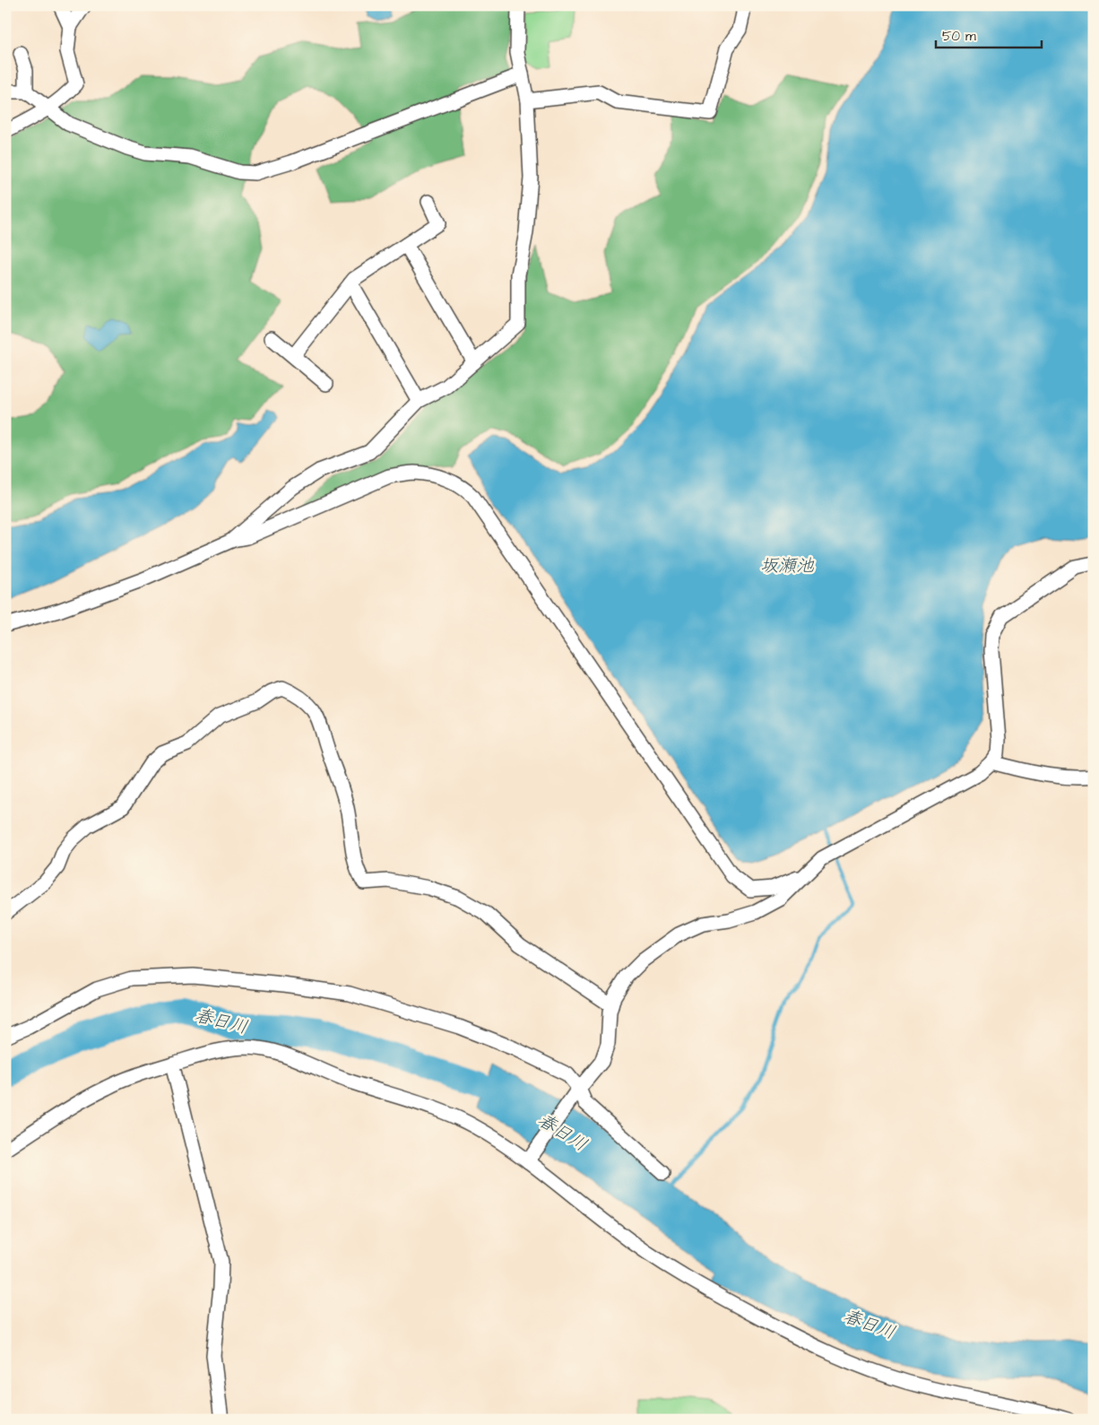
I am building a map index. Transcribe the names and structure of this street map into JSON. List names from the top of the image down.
{
  "water": ["坂瀬池", "春日川"],
  "scale_bar": "50 m"
}
